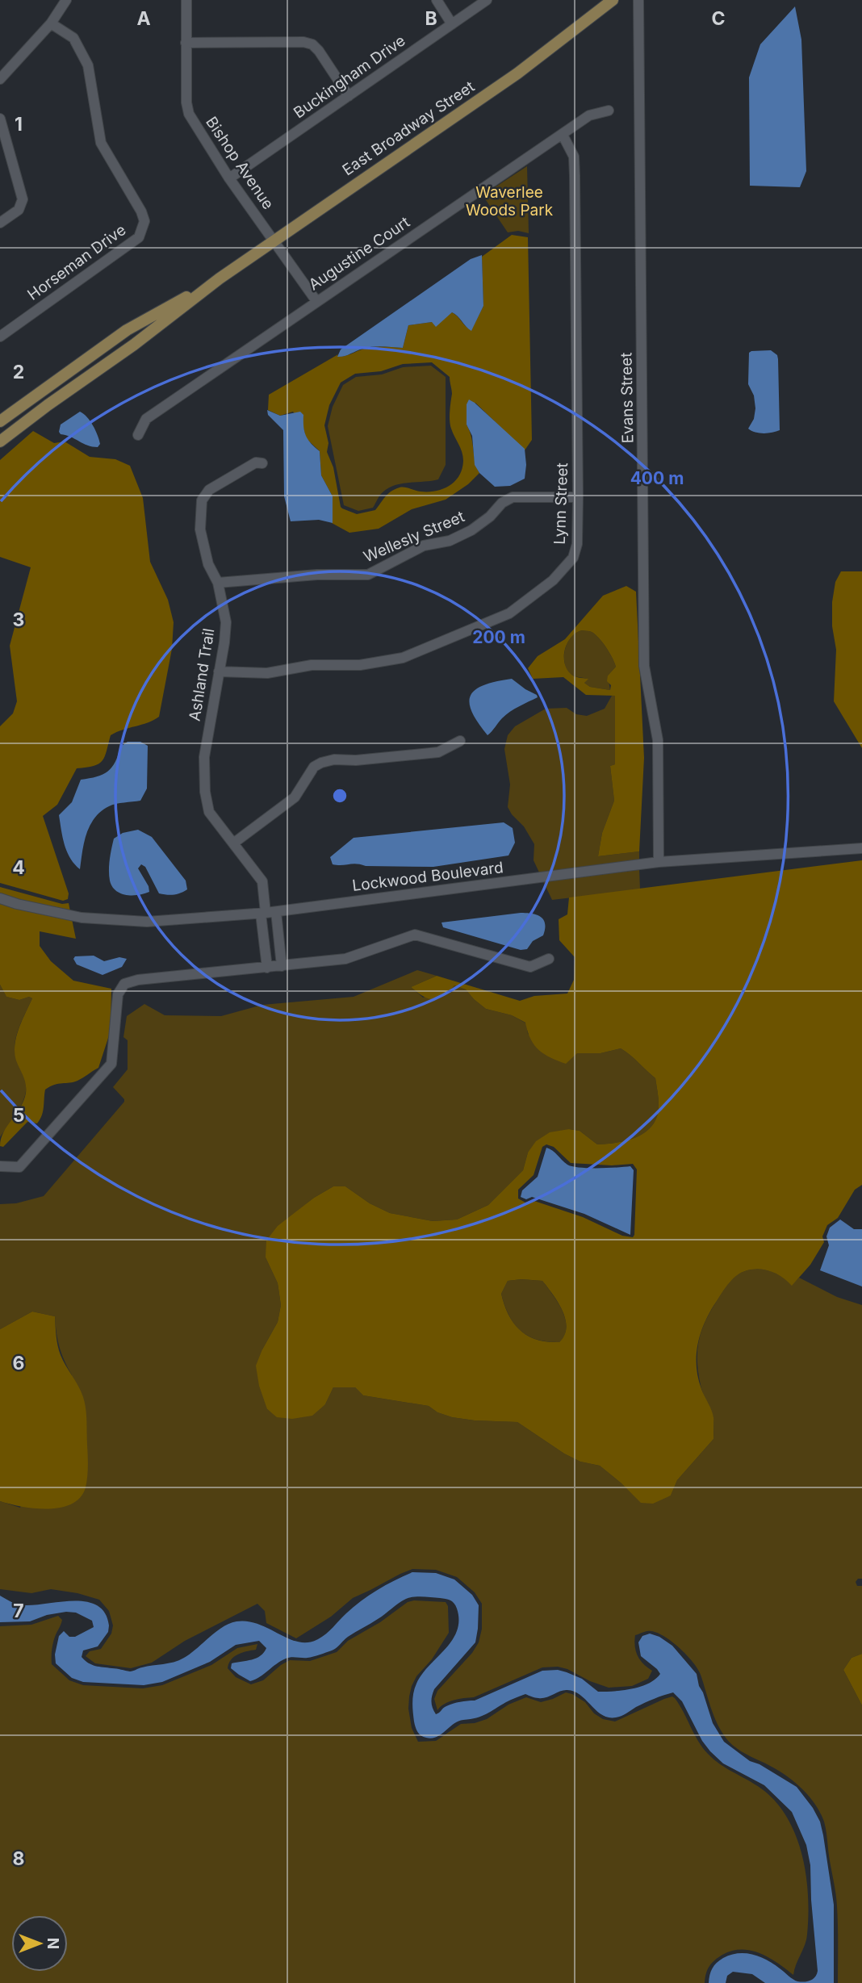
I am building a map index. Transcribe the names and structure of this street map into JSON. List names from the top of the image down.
{
  "streets": {
    "main road": ["East Broadway Street"],
    "street": [
      "Buckingham Drive",
      "Bishop Avenue",
      "Augustine Court",
      "Horseman Drive",
      "Evans Street",
      "Lynn Street",
      "Wellesly Street",
      "Ashland Trail",
      "Lockwood Boulevard"
    ]
  },
  "crossings": [
    ["Buckingham Drive", "Bishop Avenue"],
    ["East Broadway Street", "Bishop Avenue"],
    ["Bishop Avenue", "Augustine Court"],
    ["Augustine Court", "Lynn Street"],
    ["Evans Street", "Lockwood Boulevard"],
    ["Lynn Street", "Wellesly Street"],
    ["Lynn Street", "Ashland Trail"],
    ["Wellesly Street", "Ashland Trail"],
    ["Ashland Trail", "Lockwood Boulevard"]
  ],
  "parks": ["Waverlee Woods Park"],
  "north": "right",
  "grid": {
    "columns": ["A", "B", "C"],
    "rows": [
      "1",
      "2",
      "3",
      "4",
      "5",
      "6",
      "7",
      "8"
    ]
  },
  "rings": ["400 m", "200 m"]
}
